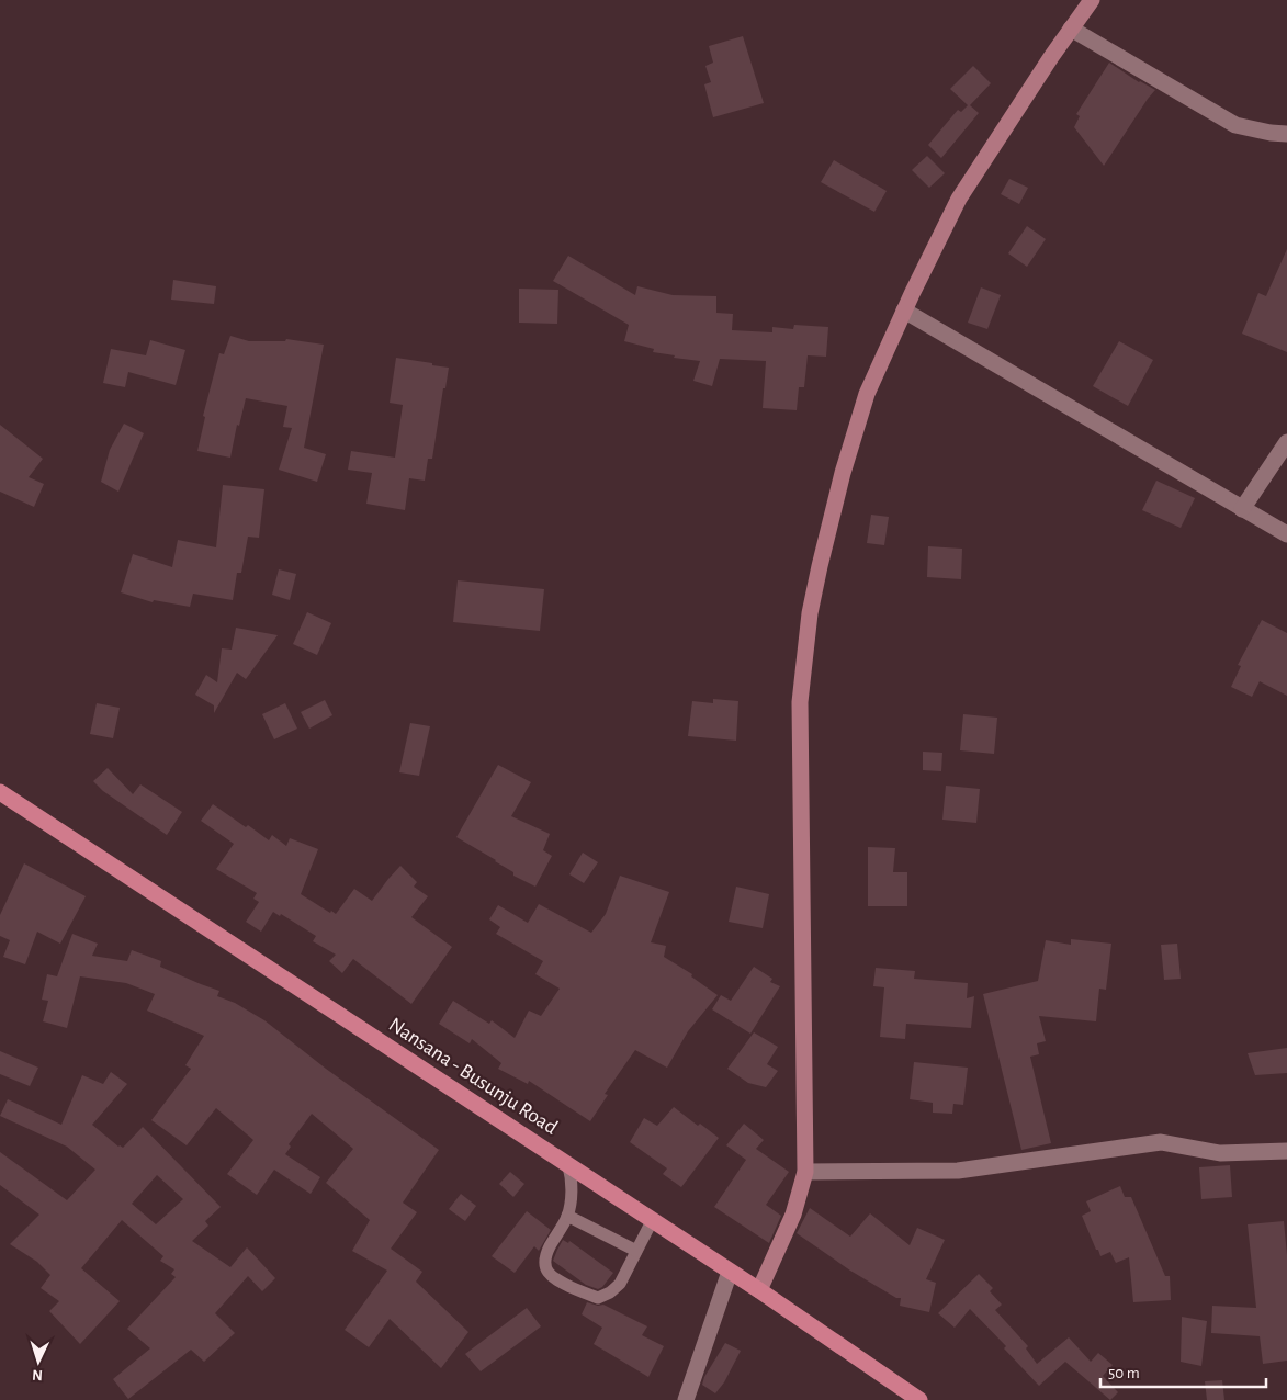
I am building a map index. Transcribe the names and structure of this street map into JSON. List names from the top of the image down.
{
  "streets": {
    "main road": ["Nansana - Busunju Road"]
  },
  "scale_bar": "50 m",
  "north": "bottom"
}
